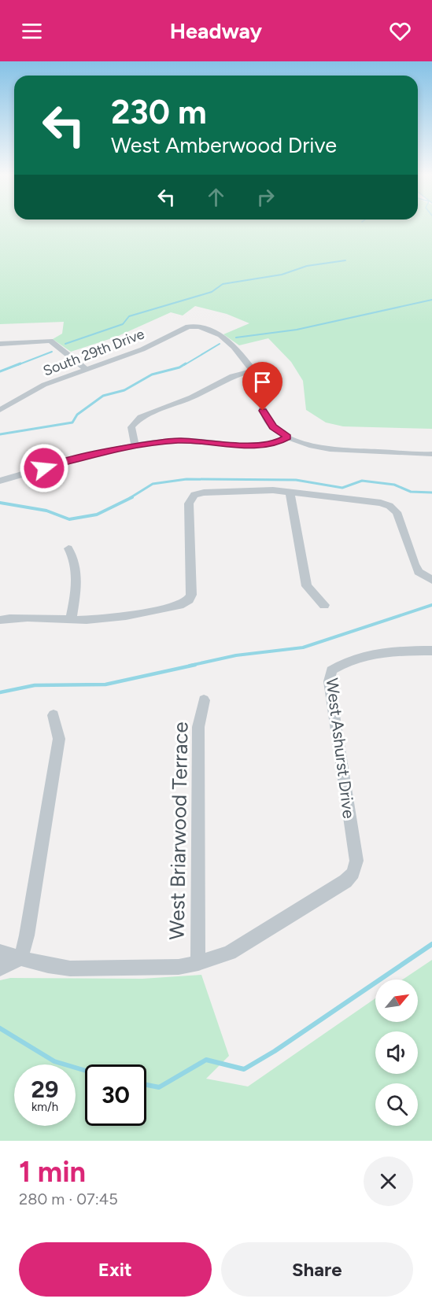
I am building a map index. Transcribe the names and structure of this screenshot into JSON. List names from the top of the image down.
{
  "streets": {
    "street": ["South 29th Drive", "West Ashurst Drive", "West Briarwood Terrace"]
  },
  "crossings": [
    ["West Ashurst Drive", "West Briarwood Terrace"]
  ],
  "north": "top right",
  "page": {
    "header": "Headway",
    "turn": ["230 m", "West Amberwood Drive"],
    "speed": "29 km/h",
    "limit": "30",
    "heading": ["1 min", "280 m · 07:45"],
    "buttons": ["Exit", "Share"]
  }
}
